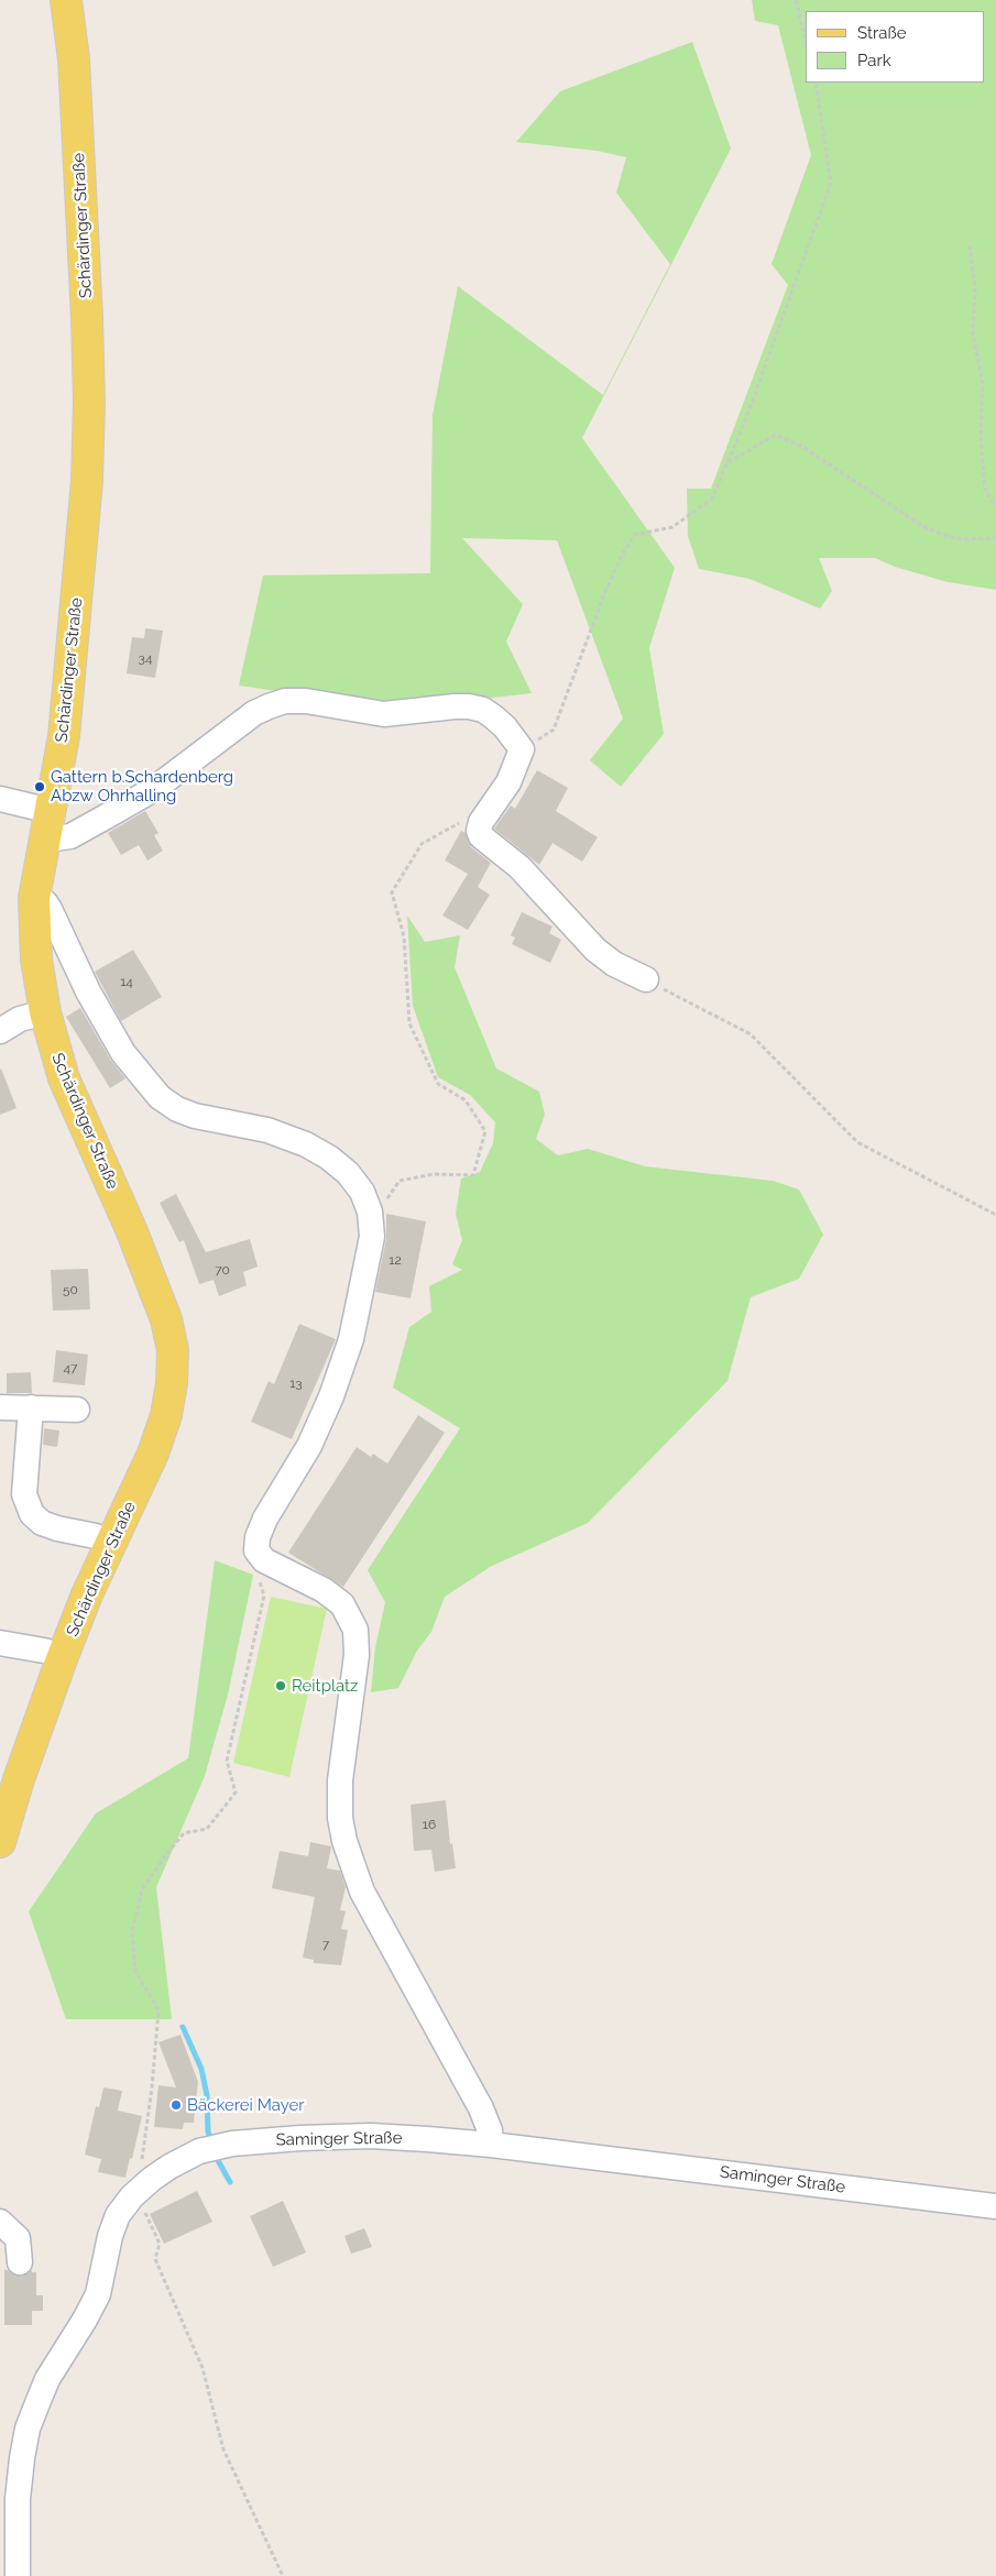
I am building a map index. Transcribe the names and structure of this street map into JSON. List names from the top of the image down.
{
  "streets": {
    "main road": ["Schärdinger Straße"],
    "street": ["Saminger Straße"]
  },
  "places": ["Gattern b.Schardenberg Abzw Ohrhalling", "Reitplatz", "Bäckerei Mayer"],
  "house_numbers": [
    "34",
    "14",
    "12",
    "70",
    "50",
    "47",
    "13",
    "16",
    "7"
  ],
  "legend": ["Straße", "Park"]
}
